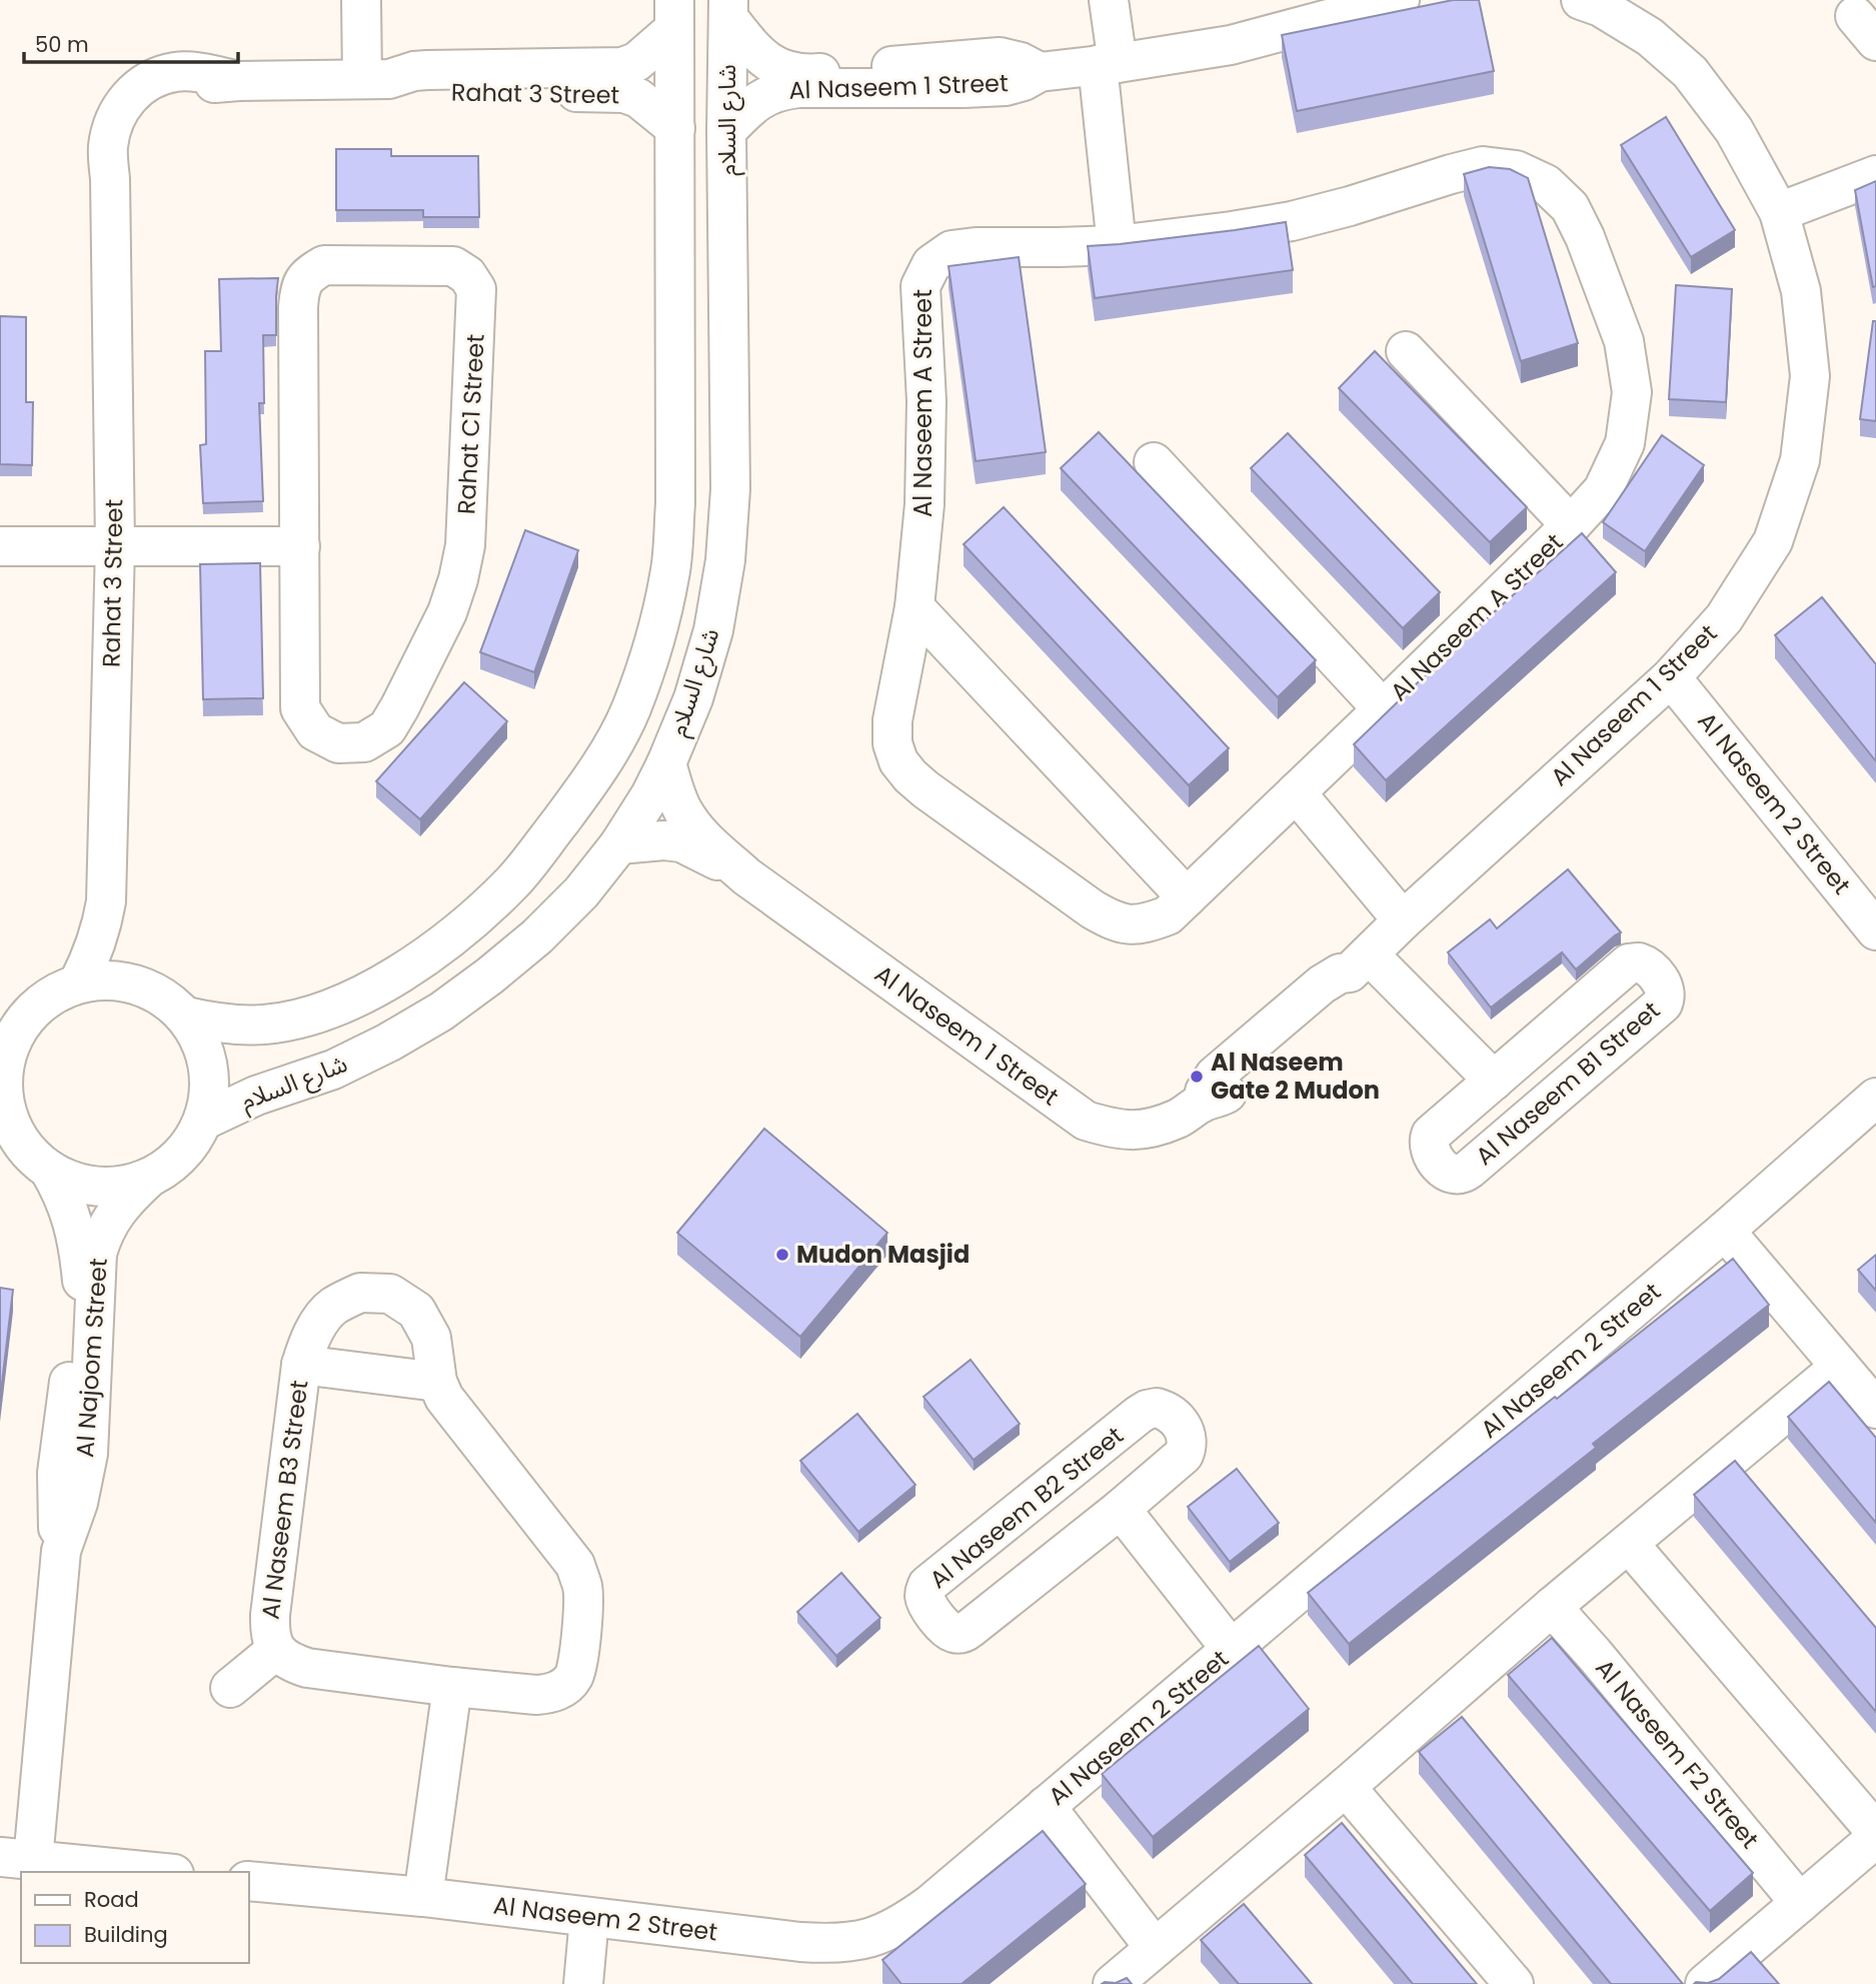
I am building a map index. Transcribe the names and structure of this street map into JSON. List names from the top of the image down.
{
  "streets": {
    "street": [
      "Al Naseem 1 Street",
      "Rahat 3 Street",
      "شارع السلام",
      "Al Naseem A Street",
      "Rahat C1 Street",
      "Al Naseem 2 Street",
      "Al Naseem B1 Street",
      "Al Najoom Street",
      "Al Naseem B3 Street",
      "Al Naseem B2 Street",
      "Al Naseem F2 Street"
    ]
  },
  "crossings": [
    ["Al Naseem 1 Street", "شارع السلام"],
    ["Al Naseem 1 Street", "Al Naseem 2 Street"],
    ["Al Naseem 1 Street", "Al Naseem B1 Street"],
    ["Rahat 3 Street", "شارع السلام"],
    ["Rahat 3 Street", "Al Najoom Street"],
    ["شارع السلام", "Al Najoom Street"]
  ],
  "places": ["Al Naseem Gate 2 Mudon", "Mudon Masjid"],
  "legend": ["Road", "Building"],
  "scale_bar": "50 m"
}
